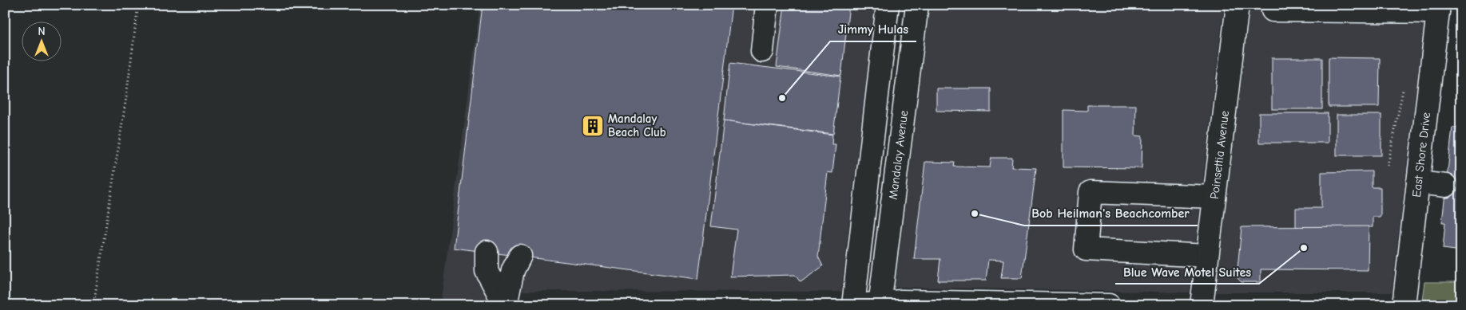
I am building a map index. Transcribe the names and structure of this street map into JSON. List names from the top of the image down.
{
  "streets": {
    "street": ["Poinsettia Avenue", "East Shore Drive", "Mandalay Avenue"]
  },
  "places": {
    "other": ["Jimmy Hulas", "Bob Heilman's Beachcomber", "Blue Wave Motel Suites"],
    "building": ["Mandalay Beach Club"]
  },
  "north": "top"
}
